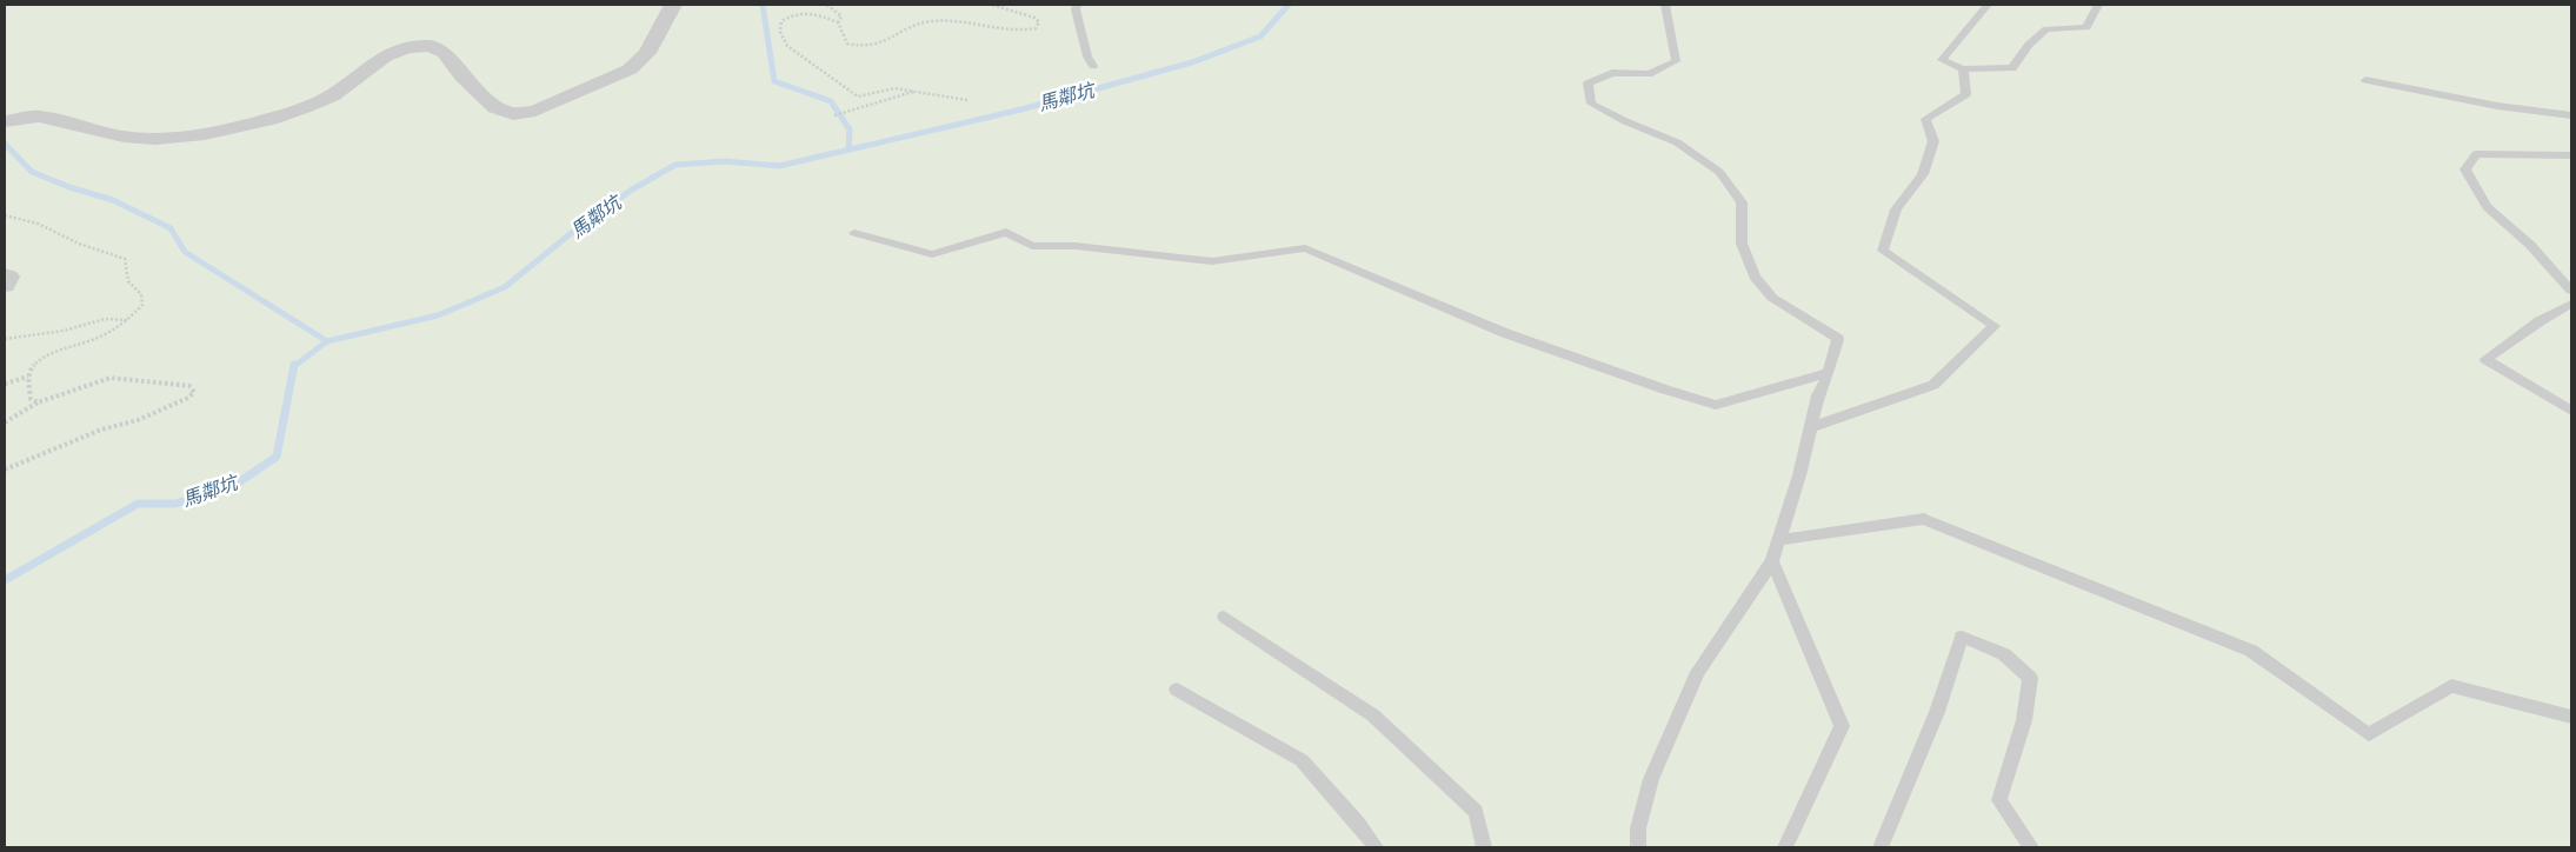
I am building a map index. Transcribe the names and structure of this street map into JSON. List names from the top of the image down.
{
  "water": ["馬鄰坑"]
}
